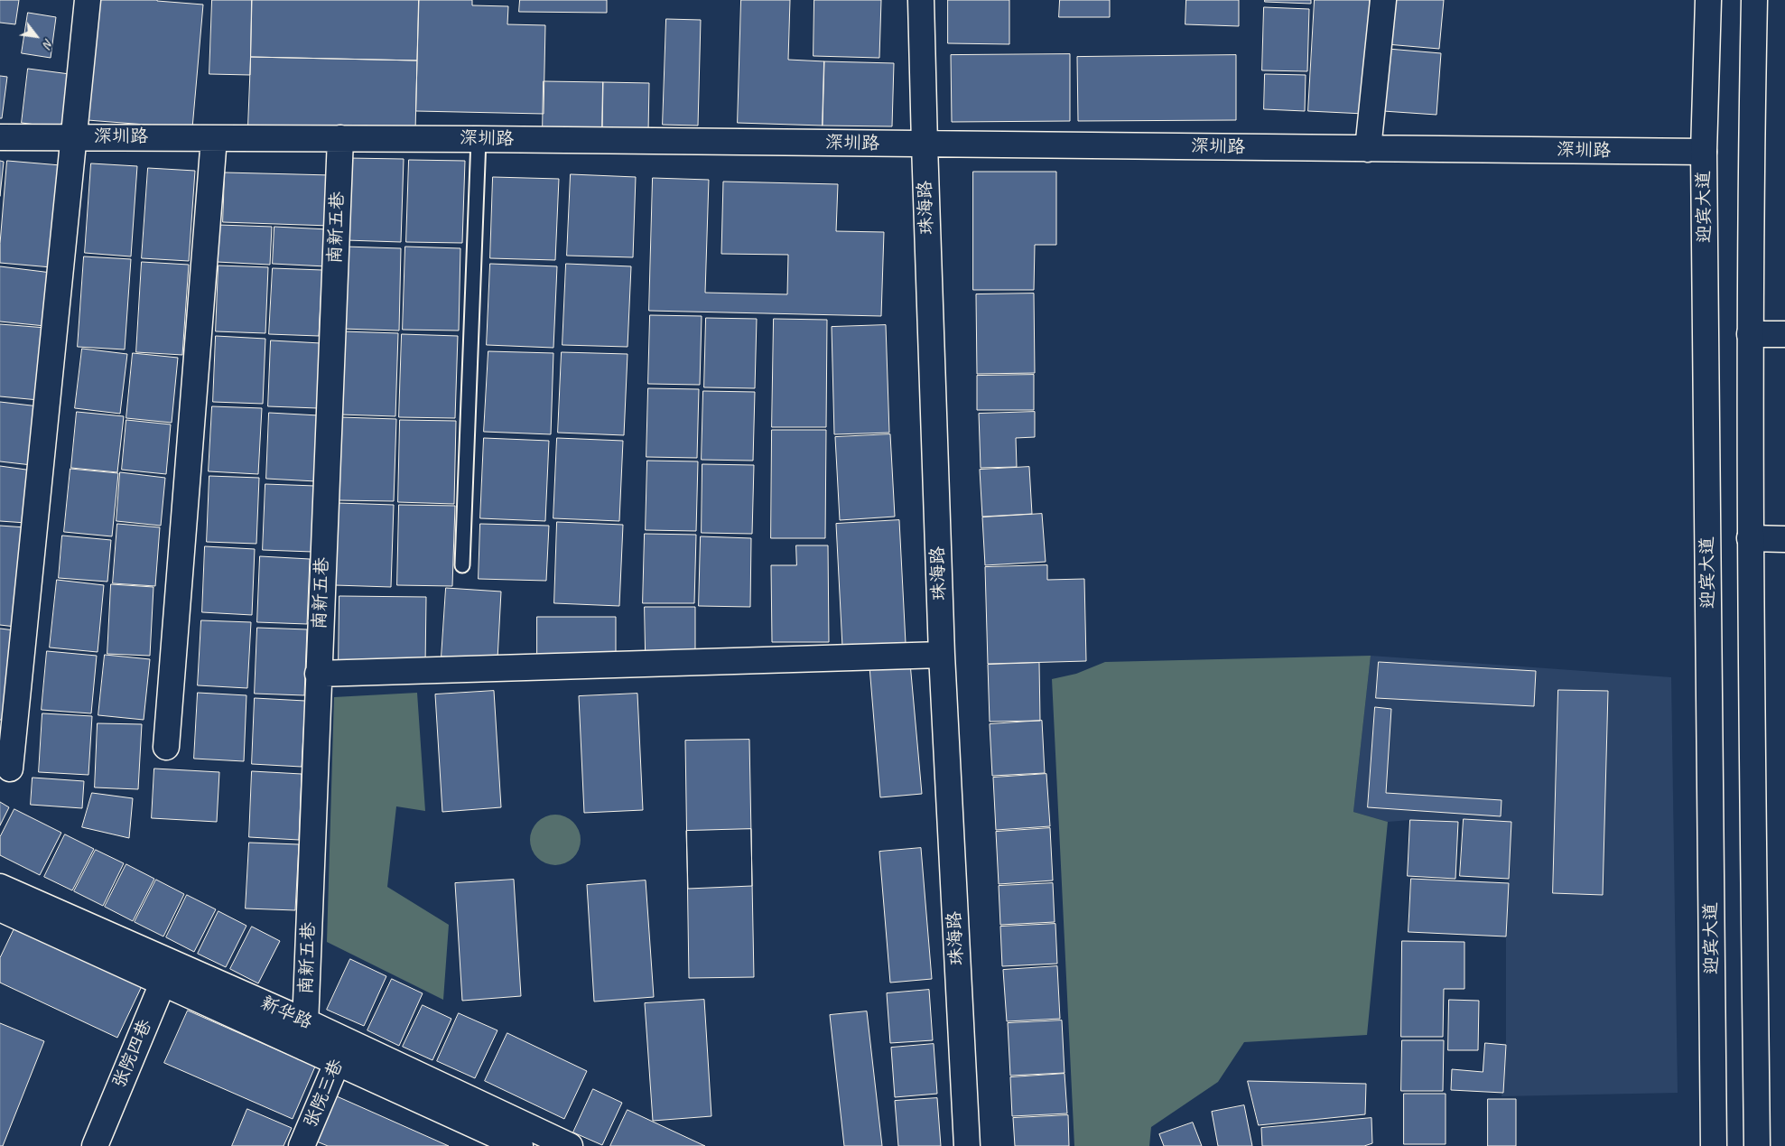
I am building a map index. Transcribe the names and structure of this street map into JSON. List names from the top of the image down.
{
  "streets": {
    "street": [
      "深圳路",
      "迎宾大道",
      "珠海路",
      "南新五巷",
      "新华路",
      "张院四巷",
      "张院三巷"
    ]
  },
  "crossings": [
    ["深圳路", "迎宾大道"],
    ["深圳路", "珠海路"],
    ["深圳路", "南新五巷"],
    ["南新五巷", "新华路"],
    ["新华路", "张院四巷"],
    ["新华路", "张院三巷"]
  ],
  "north": "bottom right"
}
